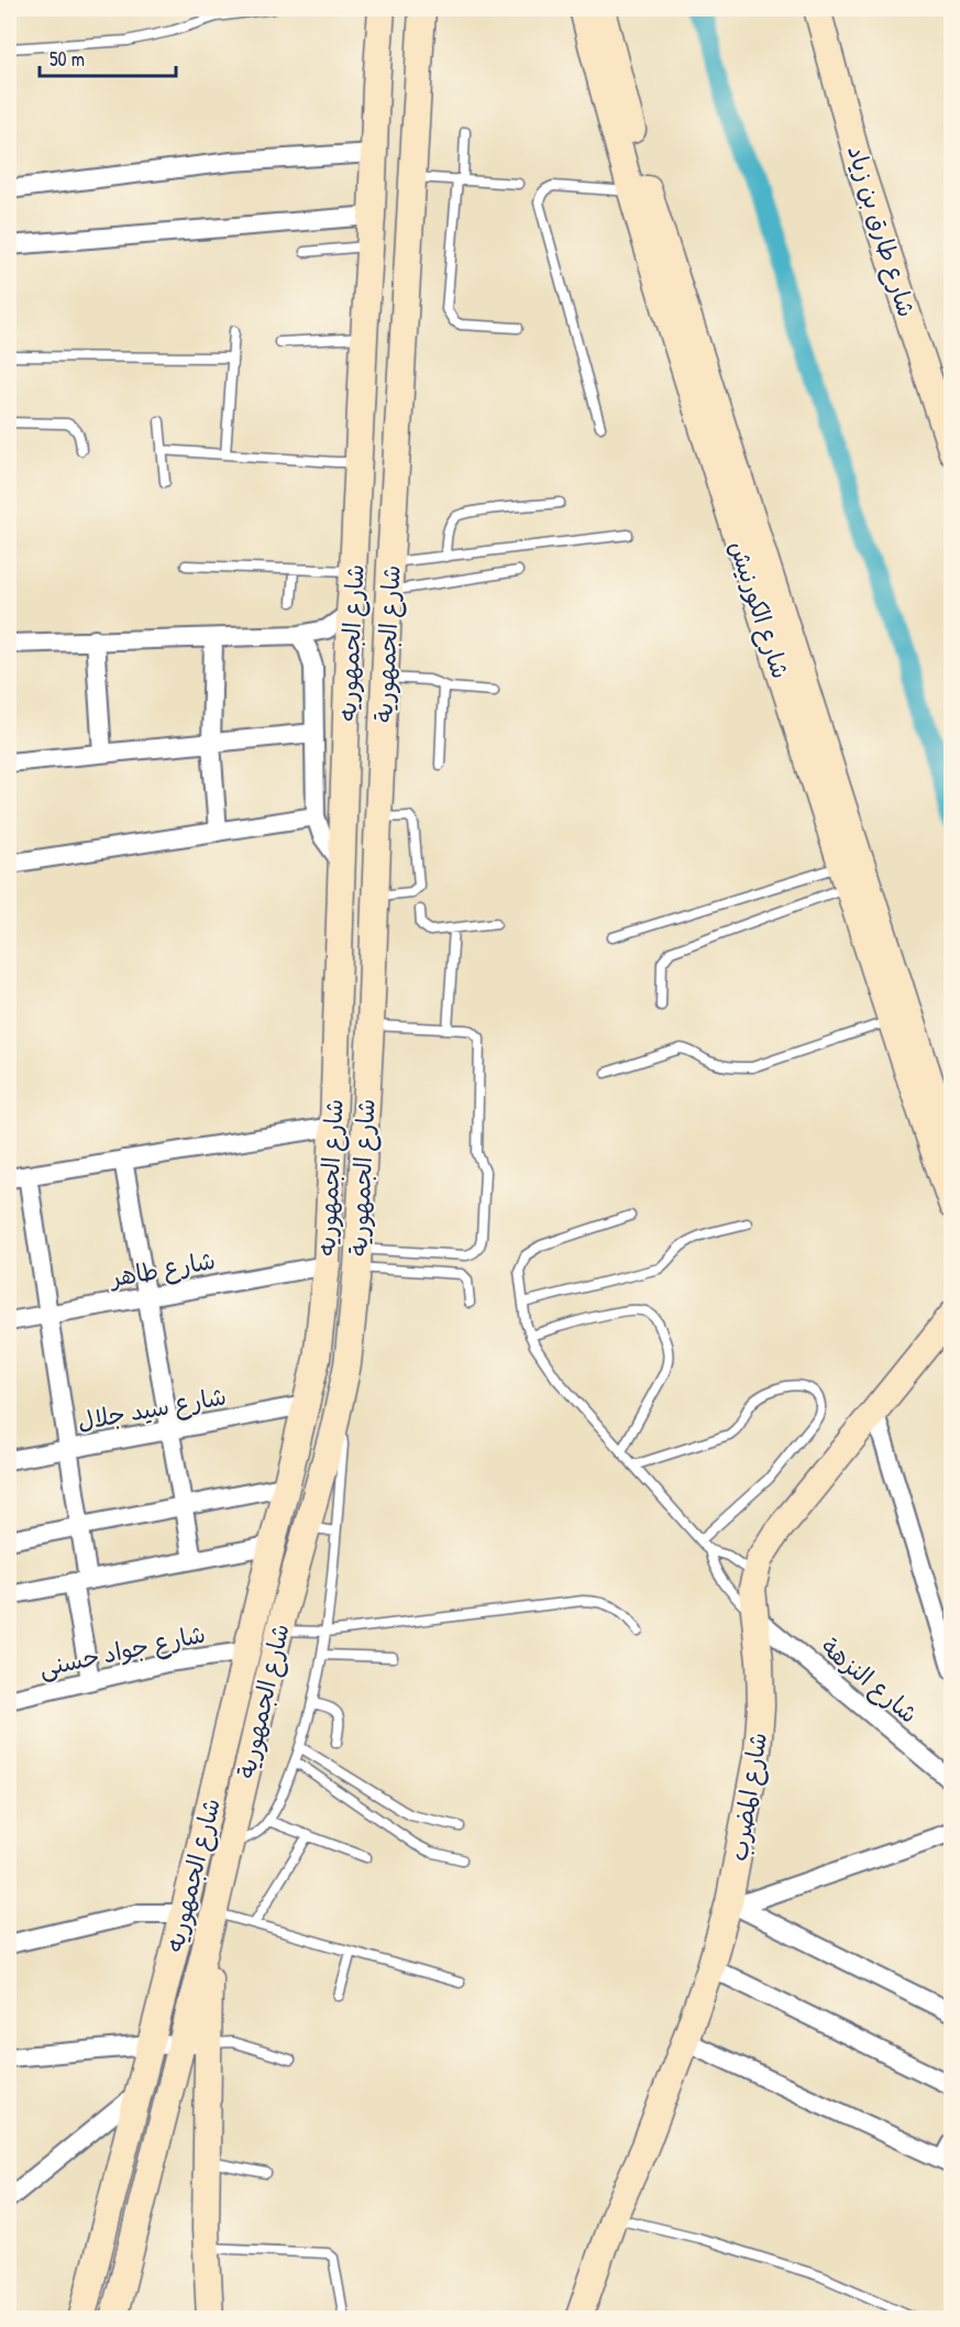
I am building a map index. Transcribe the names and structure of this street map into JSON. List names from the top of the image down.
{
  "streets": {
    "main road": [
      "شارع طارق بن زياد",
      "شارع الكورنيش",
      "شارع الجمهوريه",
      "شارع الجمهورية",
      "شارع المضرب"
    ],
    "street": [
      "شارع طاهر",
      "شارع سيد جلال",
      "شارع جواد حسنى",
      "شارع النزهة"
    ]
  },
  "crossings": [
    ["شارع الجمهوريه", "شارع طاهر"],
    ["شارع الجمهوريه", "شارع سيد جلال"],
    ["شارع الجمهوريه", "شارع جواد حسنى"],
    ["شارع النزهة", "شارع المضرب"]
  ],
  "scale_bar": "50 m"
}
